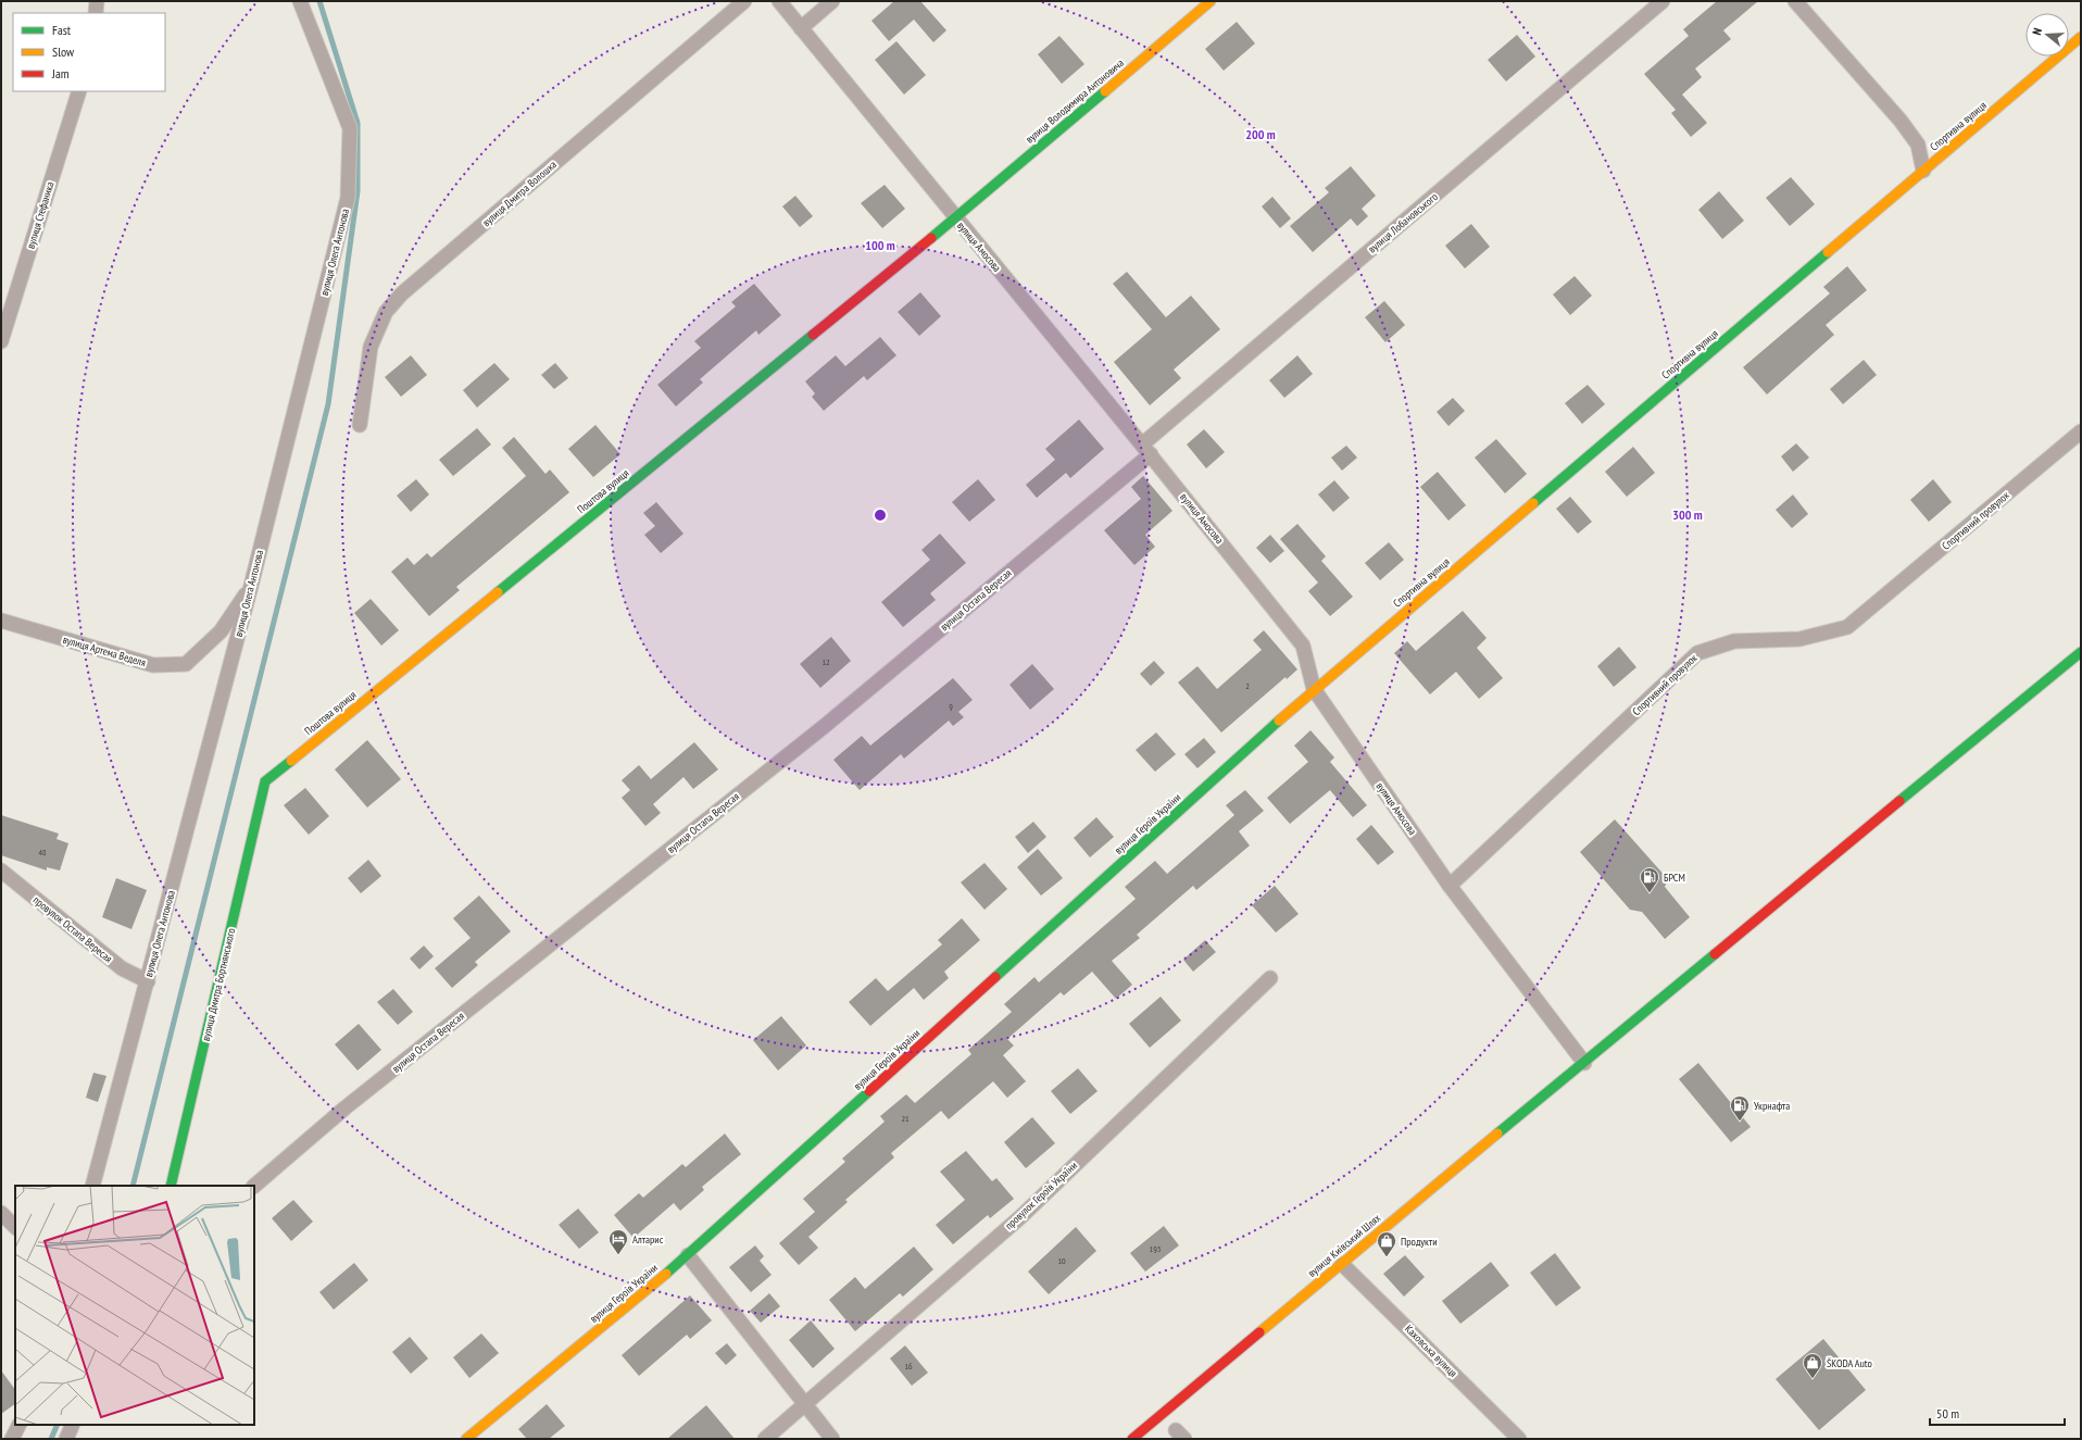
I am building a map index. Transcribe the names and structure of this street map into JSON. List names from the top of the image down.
{
  "streets": {
    "main road": [
      "вулиця Володимира Антоновича",
      "Спортивна вулиця",
      "Поштова вулиця",
      "вулиця Героїв України",
      "вулиця Дмитра Бортнянського",
      "вулиця Київський Шлях"
    ],
    "street": [
      "вулиця Дмитра Волошка",
      "вулиця Стефаника",
      "вулиця Лобановського",
      "вулиця Амосова",
      "вулиця Олега Антонова",
      "Спортивний провулок",
      "вулиця Остапа Вересая",
      "вулиця Артема Веделя",
      "провулок Остапа Вересая",
      "провулок Героїв України",
      "Каховська вулиця"
    ]
  },
  "crossings": [
    ["вулиця Володимира Антоновича", "вулиця Амосова"],
    ["вулиця Володимира Антоновича", "Поштова вулиця"],
    ["Спортивна вулиця", "вулиця Амосова"],
    ["Спортивна вулиця", "вулиця Героїв України"],
    ["вулиця Лобановського", "вулиця Амосова"],
    ["вулиця Лобановського", "вулиця Остапа Вересая"],
    ["вулиця Амосова", "Поштова вулиця"],
    ["вулиця Амосова", "Спортивний провулок"],
    ["вулиця Амосова", "вулиця Остапа Вересая"],
    ["вулиця Амосова", "вулиця Героїв України"],
    ["вулиця Амосова", "вулиця Київський Шлях"],
    ["вулиця Олега Антонова", "вулиця Артема Веделя"],
    ["вулиця Олега Антонова", "провулок Остапа Вересая"],
    ["Поштова вулиця", "вулиця Дмитра Бортнянського"],
    ["вулиця Київський Шлях", "Каховська вулиця"]
  ],
  "places": {
    "fuel station": ["БРСМ", "Укрнафта"],
    "hotel": ["Алтарис"],
    "shop": ["Продукти", "ŠKODA Auto"]
  },
  "house_numbers": [
    "12",
    "2",
    "9",
    "48",
    "21",
    "193",
    "10",
    "16"
  ],
  "legend": ["Fast", "Slow", "Jam"],
  "scale_bar": "50 m",
  "north": "left",
  "rings": ["200 m", "100 m", "300 m"]
}
